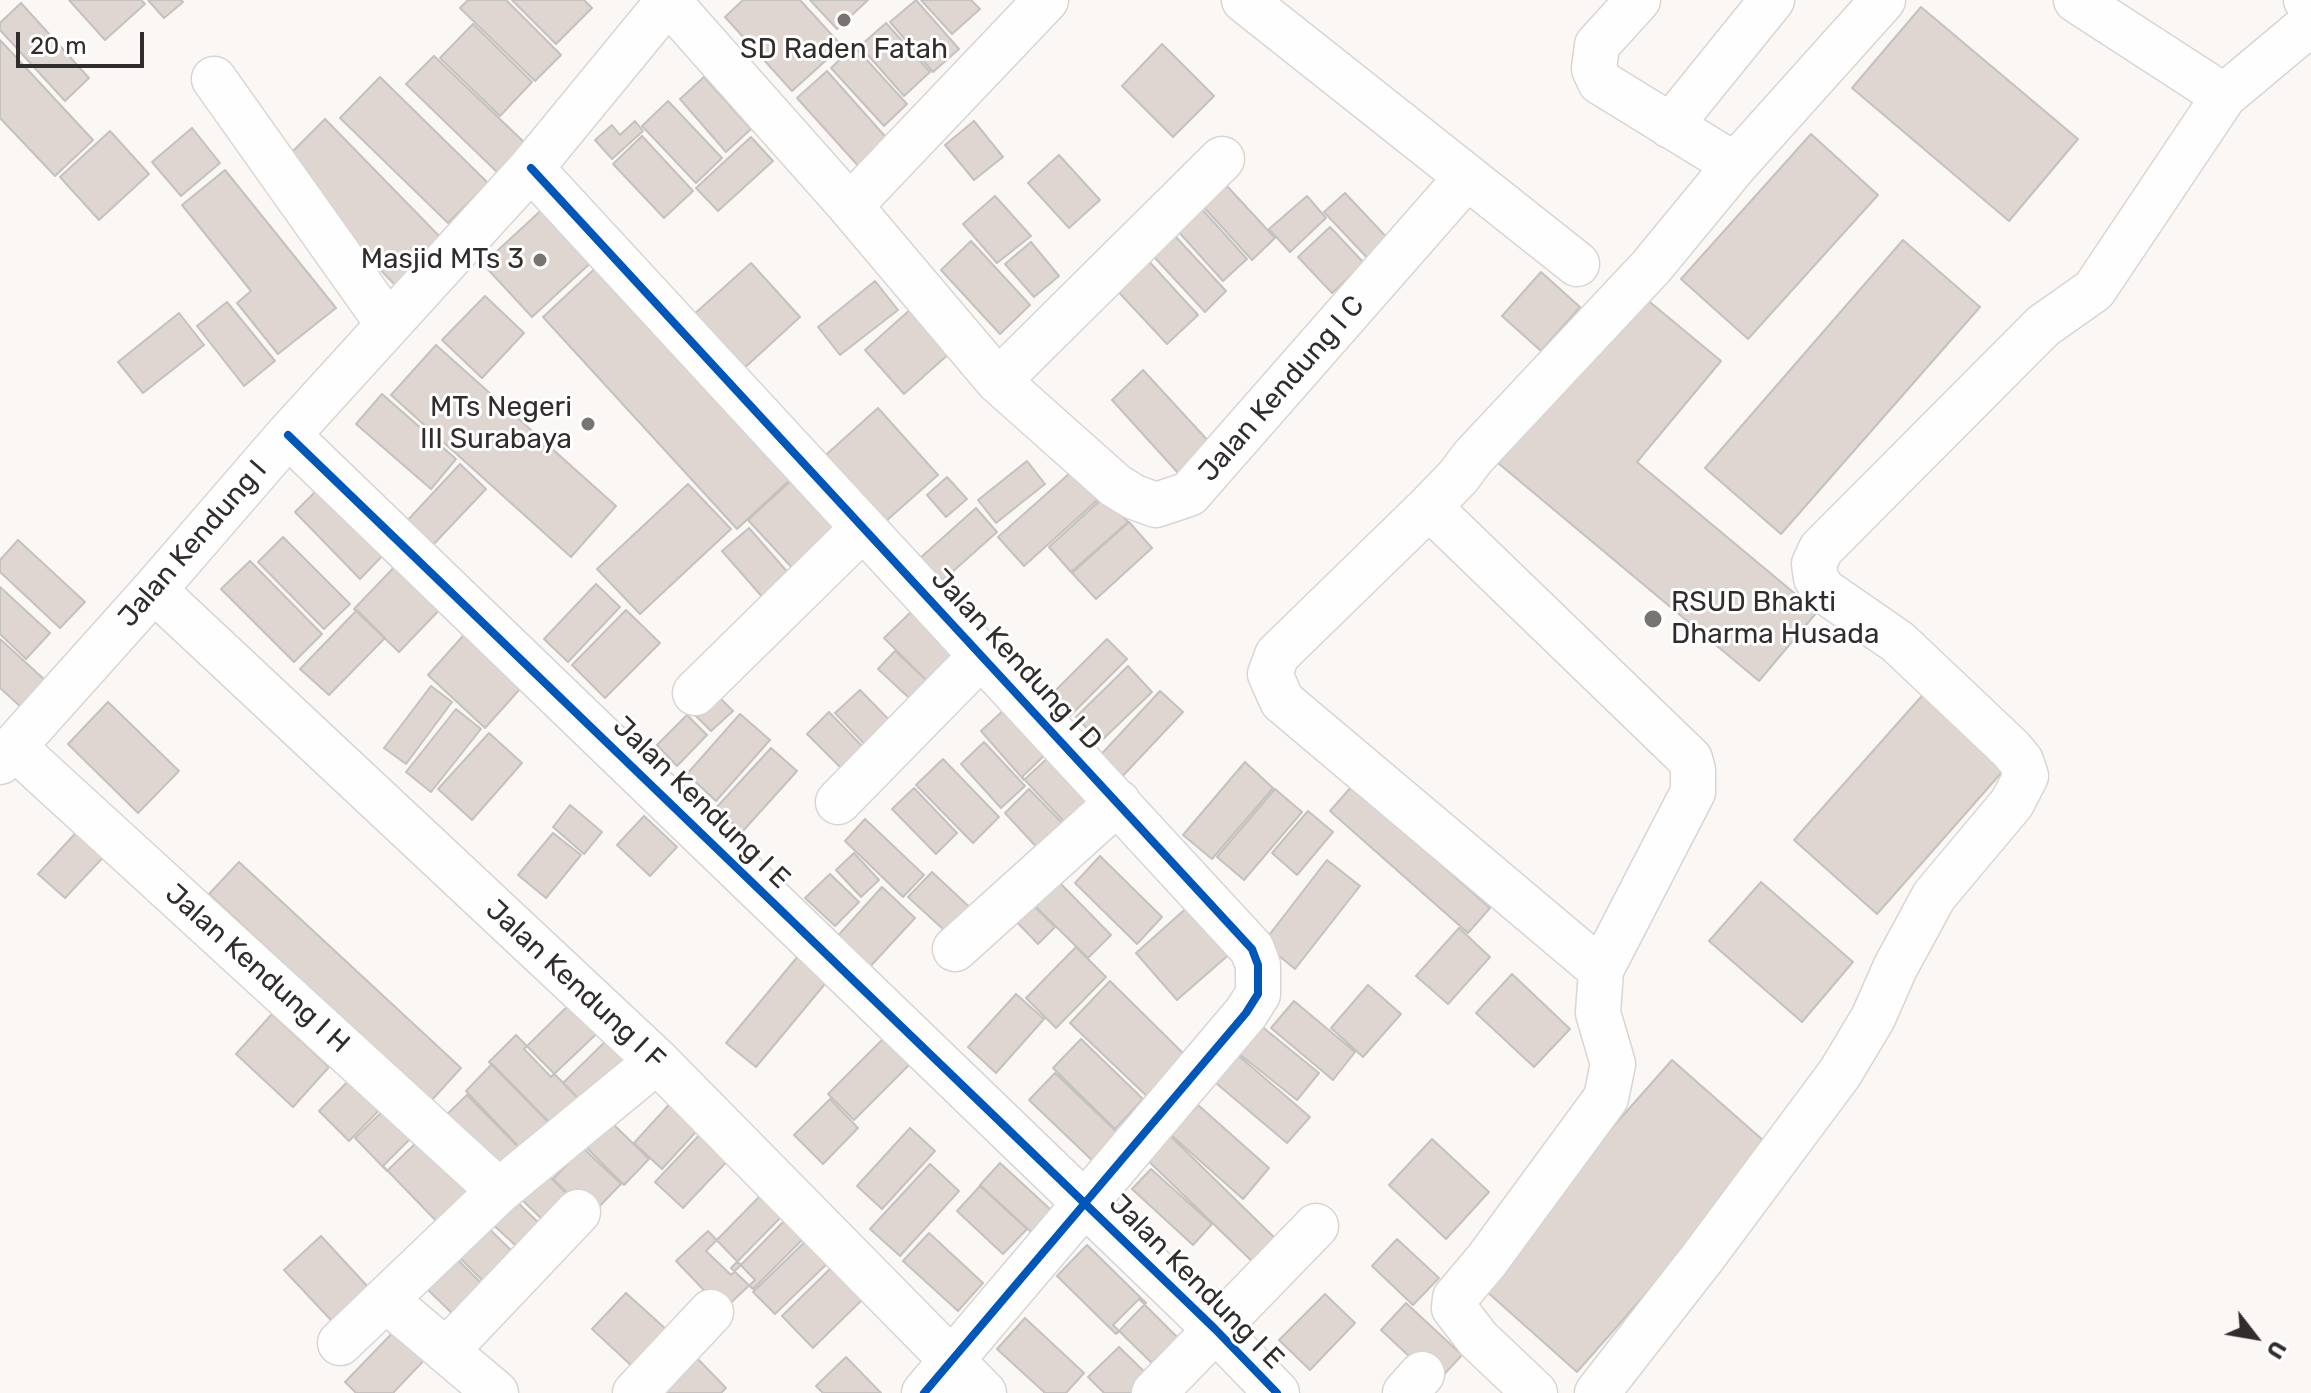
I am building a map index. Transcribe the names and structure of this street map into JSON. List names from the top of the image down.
{
  "streets": {
    "street": [
      "Jalan Kendung I C",
      "Jalan Kendung I",
      "Jalan Kendung I D",
      "Jalan Kendung I E",
      "Jalan Kendung I H",
      "Jalan Kendung I F"
    ]
  },
  "crossings": [
    ["Jalan Kendung I C", "Jalan Kendung I"],
    ["Jalan Kendung I", "Jalan Kendung I D"],
    ["Jalan Kendung I", "Jalan Kendung I E"],
    ["Jalan Kendung I", "Jalan Kendung I H"],
    ["Jalan Kendung I", "Jalan Kendung I F"],
    ["Jalan Kendung I D", "Jalan Kendung I E"],
    ["Jalan Kendung I E", "Jalan Kendung I F"]
  ],
  "places": [
    "SD Raden Fatah",
    "Masjid MTs 3",
    "MTs Negeri III Surabaya",
    "RSUD Bhakti Dharma Husada"
  ],
  "scale_bar": "20 m",
  "north": "bottom right"
}
